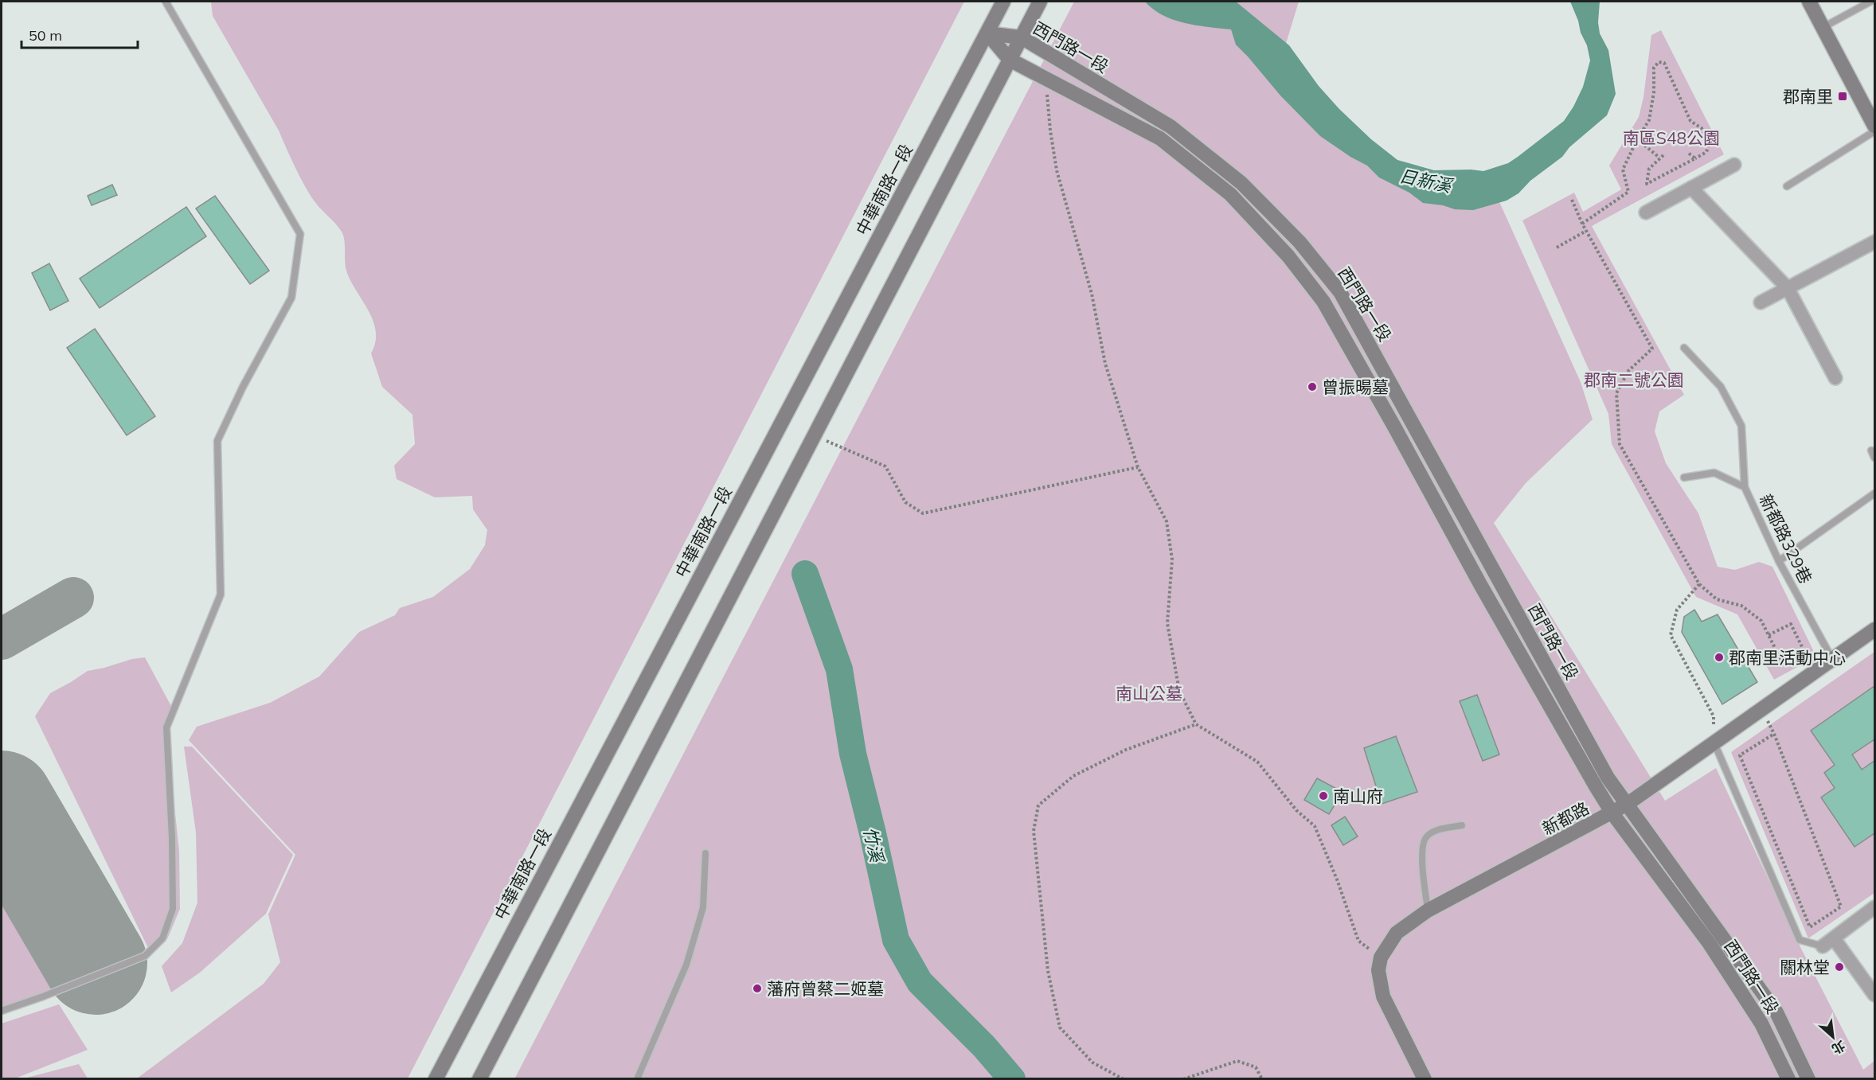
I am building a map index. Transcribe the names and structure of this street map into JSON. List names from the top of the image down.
{
  "streets": {
    "street": ["西門路一段", "中華南路一段", "新都路"],
    "lane": ["新都路329巷"]
  },
  "crossings": [
    ["西門路一段", "中華南路一段"],
    ["西門路一段", "新都路"],
    ["新都路329巷", "新都路"]
  ],
  "water": ["日新溪", "竹溪"],
  "parks": ["南區S48公園", "郡南二號公園", "南山公墓"],
  "places": {
    "transit": ["郡南里"],
    "other": [
      "曾振暘墓",
      "郡南里活動中心",
      "南山府",
      "關林堂",
      "藩府曾蔡二姬墓"
    ]
  },
  "scale_bar": "50 m",
  "north": "bottom right"
}
